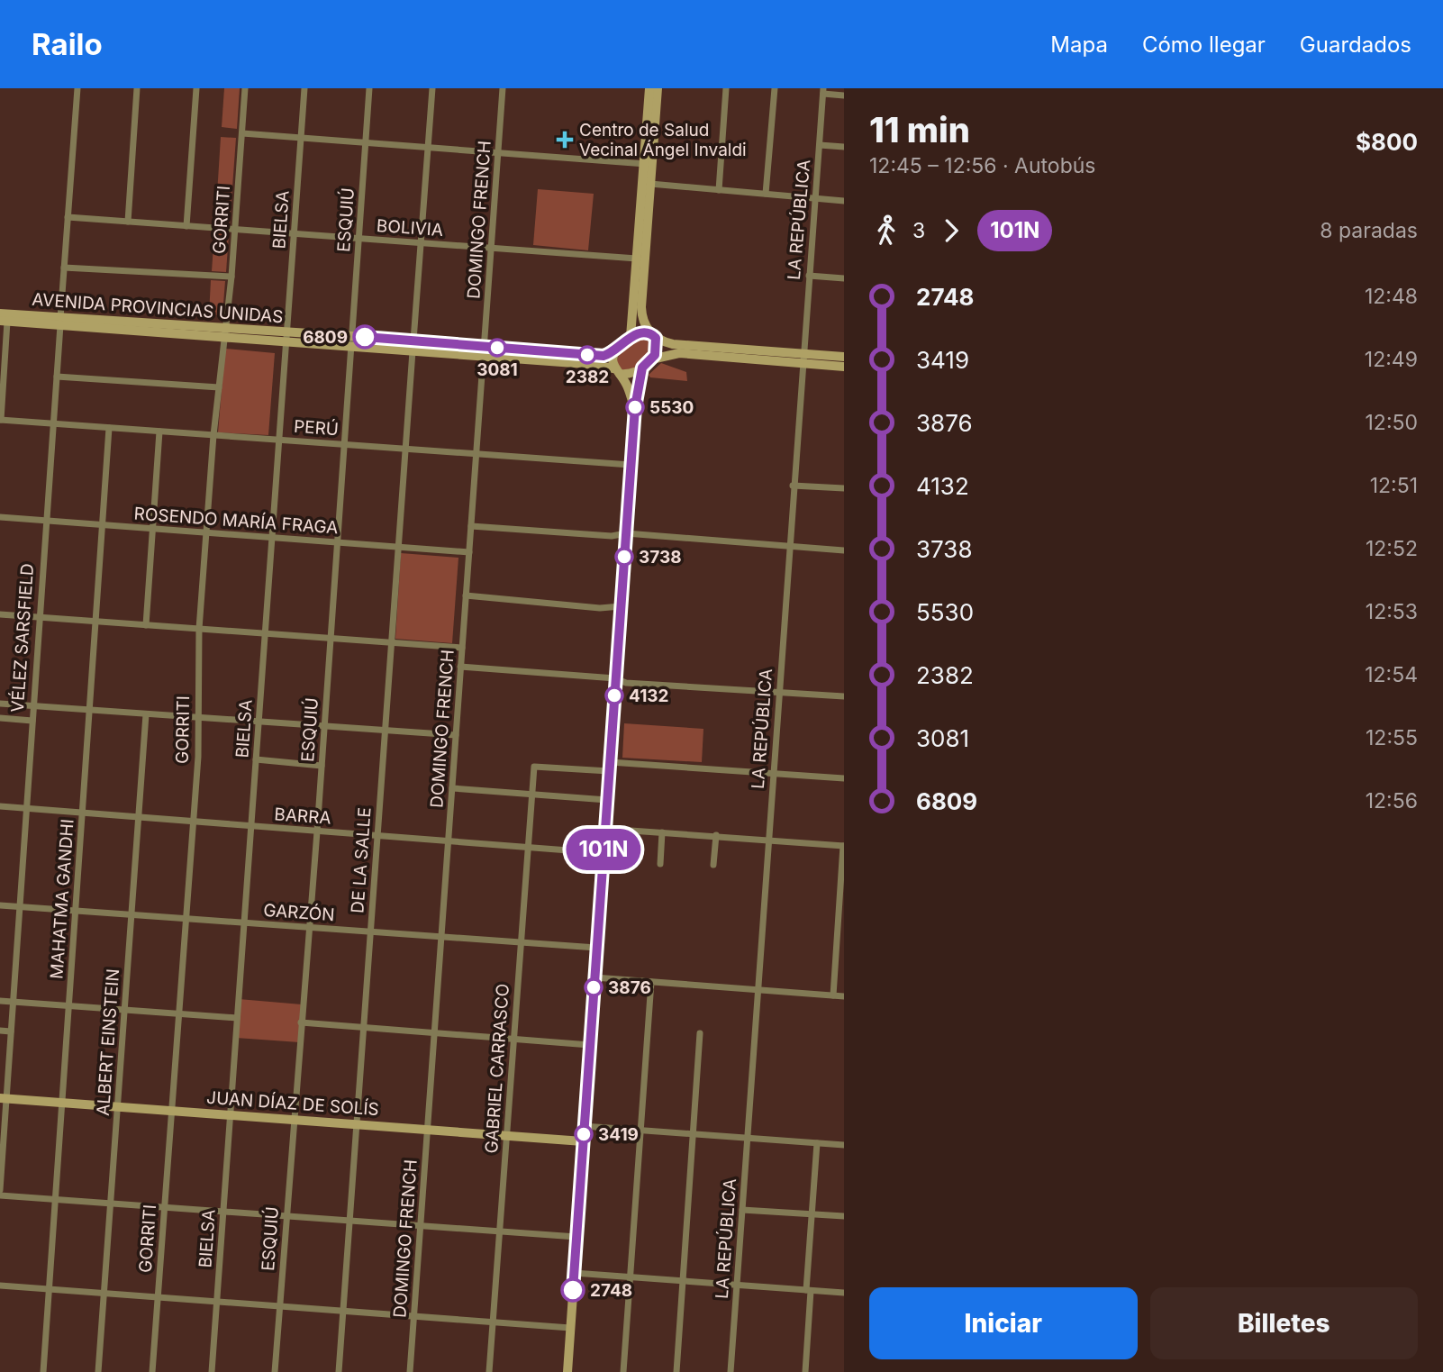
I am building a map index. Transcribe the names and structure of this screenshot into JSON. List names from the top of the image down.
{
  "streets": {
    "main road": ["AVENIDA PROVINCIAS UNIDAS", "JUAN DÍAZ DE SOLÍS"],
    "street": [
      "GORRITI",
      "BIELSA",
      "ESQUIÚ",
      "DOMINGO FRENCH",
      "LA REPÚBLICA",
      "BOLIVIA",
      "PERÚ",
      "ROSENDO MARÍA FRAGA",
      "VÉLEZ SARSFIELD",
      "BARRA",
      "DE LA SALLE",
      "MAHATMA GANDHI",
      "GARZÓN",
      "ALBERT EINSTEIN",
      "GABRIEL CARRASCO"
    ]
  },
  "crossings": [
    ["GORRITI", "BOLIVIA"],
    ["GORRITI", "AVENIDA PROVINCIAS UNIDAS"],
    ["GORRITI", "PERÚ"],
    ["GORRITI", "ROSENDO MARÍA FRAGA"],
    ["GORRITI", "BARRA"],
    ["GORRITI", "GARZÓN"],
    ["GORRITI", "JUAN DÍAZ DE SOLÍS"],
    ["BIELSA", "BOLIVIA"],
    ["BIELSA", "AVENIDA PROVINCIAS UNIDAS"],
    ["BIELSA", "PERÚ"],
    ["BIELSA", "ROSENDO MARÍA FRAGA"],
    ["BIELSA", "BARRA"],
    ["BIELSA", "GARZÓN"],
    ["BIELSA", "JUAN DÍAZ DE SOLÍS"],
    ["ESQUIÚ", "BOLIVIA"],
    ["ESQUIÚ", "AVENIDA PROVINCIAS UNIDAS"],
    ["ESQUIÚ", "PERÚ"],
    ["ESQUIÚ", "ROSENDO MARÍA FRAGA"],
    ["ESQUIÚ", "BARRA"],
    ["ESQUIÚ", "GARZÓN"],
    ["ESQUIÚ", "JUAN DÍAZ DE SOLÍS"],
    ["DOMINGO FRENCH", "BOLIVIA"],
    ["DOMINGO FRENCH", "AVENIDA PROVINCIAS UNIDAS"],
    ["DOMINGO FRENCH", "PERÚ"],
    ["DOMINGO FRENCH", "ROSENDO MARÍA FRAGA"],
    ["DOMINGO FRENCH", "BARRA"],
    ["DOMINGO FRENCH", "GARZÓN"],
    ["DOMINGO FRENCH", "JUAN DÍAZ DE SOLÍS"],
    ["BOLIVIA", "VÉLEZ SARSFIELD"],
    ["AVENIDA PROVINCIAS UNIDAS", "VÉLEZ SARSFIELD"],
    ["AVENIDA PROVINCIAS UNIDAS", "DE LA SALLE"],
    ["PERÚ", "VÉLEZ SARSFIELD"],
    ["PERÚ", "DE LA SALLE"],
    ["PERÚ", "MAHATMA GANDHI"],
    ["ROSENDO MARÍA FRAGA", "VÉLEZ SARSFIELD"],
    ["ROSENDO MARÍA FRAGA", "DE LA SALLE"],
    ["ROSENDO MARÍA FRAGA", "MAHATMA GANDHI"],
    ["VÉLEZ SARSFIELD", "BARRA"],
    ["VÉLEZ SARSFIELD", "GARZÓN"],
    ["VÉLEZ SARSFIELD", "JUAN DÍAZ DE SOLÍS"],
    ["BARRA", "DE LA SALLE"],
    ["BARRA", "MAHATMA GANDHI"],
    ["BARRA", "ALBERT EINSTEIN"],
    ["BARRA", "GABRIEL CARRASCO"],
    ["DE LA SALLE", "GARZÓN"],
    ["DE LA SALLE", "JUAN DÍAZ DE SOLÍS"],
    ["MAHATMA GANDHI", "GARZÓN"],
    ["MAHATMA GANDHI", "JUAN DÍAZ DE SOLÍS"],
    ["GARZÓN", "ALBERT EINSTEIN"],
    ["GARZÓN", "GABRIEL CARRASCO"],
    ["ALBERT EINSTEIN", "JUAN DÍAZ DE SOLÍS"],
    ["GABRIEL CARRASCO", "JUAN DÍAZ DE SOLÍS"]
  ],
  "places": {
    "health": ["Centro de Salud Vecinal Ángel Invaldi"],
    "other": [
      "6809",
      "3081",
      "2382",
      "5530",
      "3738",
      "4132",
      "3876",
      "3419",
      "2748"
    ]
  },
  "lines": ["bus line 101N"],
  "page": {
    "header": "Railo",
    "nav": ["Mapa", "Cómo llegar", "Guardados"],
    "on_map": "101N",
    "heading": ["11 min", "12:45 – 12:56 · Autobús", "$800"],
    "legs": ["3", "101N", "8 paradas"],
    "list": [
      {
        "name": "2748",
        "value": "12:48"
      },
      {
        "name": "3419",
        "value": "12:49"
      },
      {
        "name": "3876",
        "value": "12:50"
      },
      {
        "name": "4132",
        "value": "12:51"
      },
      {
        "name": "3738",
        "value": "12:52"
      },
      {
        "name": "5530",
        "value": "12:53"
      },
      {
        "name": "2382",
        "value": "12:54"
      },
      {
        "name": "3081",
        "value": "12:55"
      },
      {
        "name": "6809",
        "value": "12:56"
      }
    ],
    "buttons": ["Iniciar", "Billetes"]
  }
}
